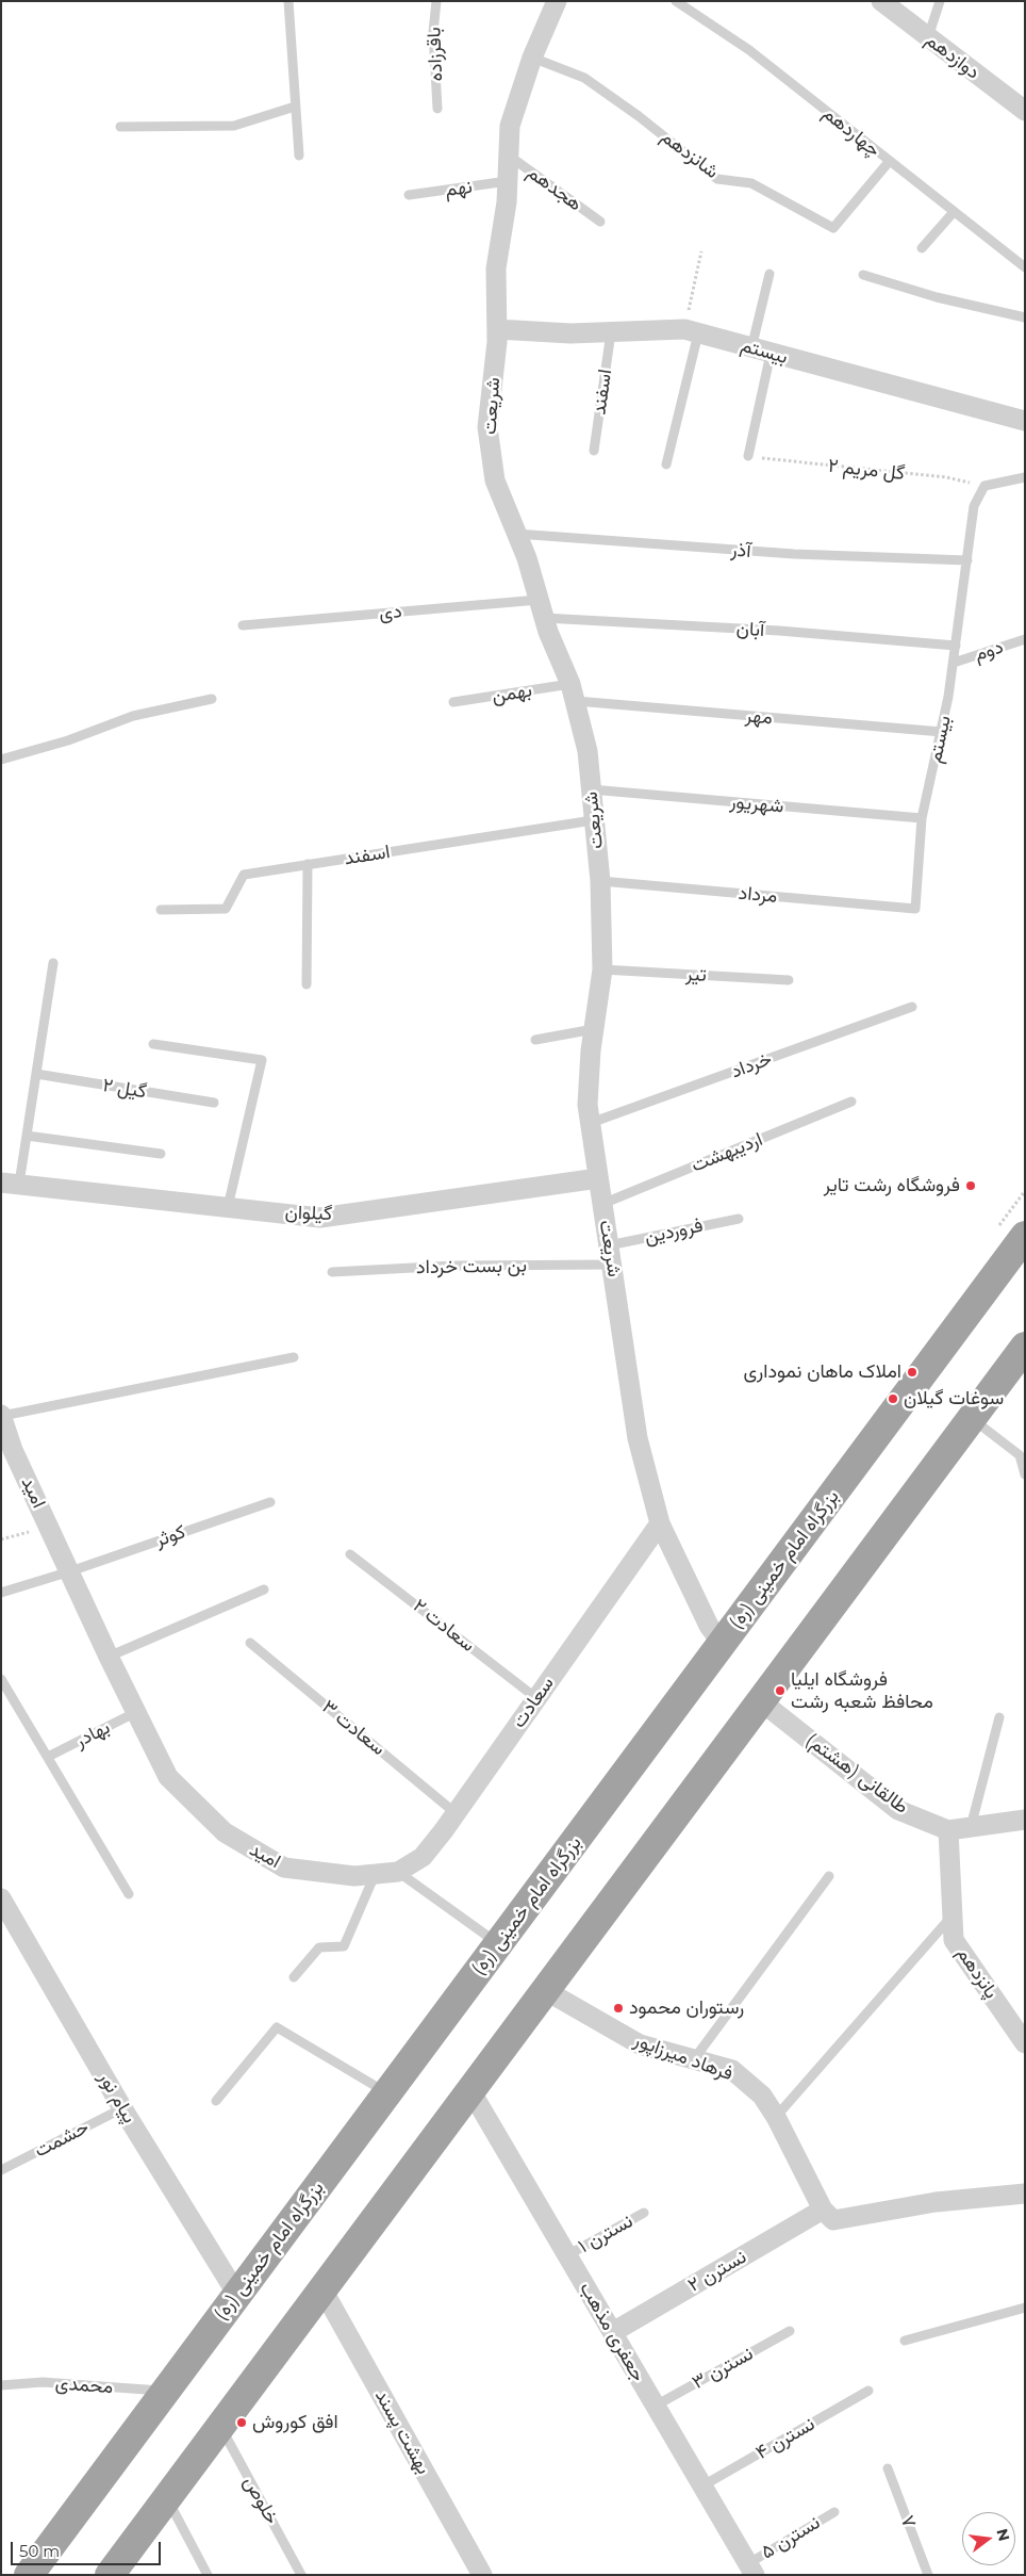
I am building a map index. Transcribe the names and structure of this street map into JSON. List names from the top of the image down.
{
  "streets": {
    "highway": ["بزرگراه امام خمینی (ره)"],
    "street": [
      "دوازدهم",
      "بیستم",
      "شریعت",
      "گیلوان",
      "امید",
      "سعادت",
      "طالقانی (هشتم)",
      "پانزدهم",
      "فرهاد میرزاپور",
      "پیام نور",
      "نسترن ۲",
      "جعفری مذهب",
      "بهشت پسند"
    ],
    "lane": [
      "باقرزاده",
      "چهاردهم",
      "شانزدهم",
      "نهم",
      "هجدهم",
      "اسفند",
      "آذر",
      "دی",
      "آبان",
      "دوم",
      "بهمن",
      "مهر",
      "شهریور",
      "مرداد",
      "تیر",
      "خرداد",
      "گیل ۲",
      "اردیبهشت",
      "فروردین",
      "بن بست خرداد",
      "کوثر",
      "سعادت ۲",
      "سعادت ۳",
      "بهادر",
      "حشمت",
      "نسترن ۱",
      "نسترن ۳",
      "محمدی",
      "نسترن ۴",
      "خلوص",
      "۷",
      "نسترن ۵"
    ],
    "path": ["گل مریم ۲"]
  },
  "crossings": [
    ["چهاردهم", "شانزدهم"],
    ["شانزدهم", "شریعت"],
    ["نهم", "شریعت"],
    ["هجدهم", "شریعت"],
    ["بیستم", "اسفند"],
    ["بیستم", "شریعت"],
    ["بیستم", "گل مریم ۲"],
    ["بیستم", "آذر"],
    ["بیستم", "آبان"],
    ["بیستم", "دوم"],
    ["بیستم", "مهر"],
    ["بیستم", "شهریور"],
    ["بیستم", "مرداد"],
    ["اسفند", "شریعت"],
    ["شریعت", "آذر"],
    ["شریعت", "دی"],
    ["شریعت", "آبان"],
    ["شریعت", "بهمن"],
    ["شریعت", "مهر"],
    ["شریعت", "شهریور"],
    ["شریعت", "مرداد"],
    ["شریعت", "تیر"],
    ["شریعت", "خرداد"],
    ["شریعت", "اردیبهشت"],
    ["شریعت", "گیلوان"],
    ["شریعت", "فروردین"],
    ["شریعت", "بن بست خرداد"],
    ["شریعت", "بزرگراه امام خمینی (ره)"],
    ["شریعت", "سعادت"],
    ["دی", "آبان"],
    ["بهمن", "مهر"],
    ["گیل ۲", "گیلوان"],
    ["فروردین", "بن بست خرداد"],
    ["امید", "کوثر"],
    ["امید", "سعادت"],
    ["امید", "بهادر"],
    ["بزرگراه امام خمینی (ره)", "پیام نور"],
    ["بزرگراه امام خمینی (ره)", "محمدی"],
    ["سعادت ۲", "سعادت"],
    ["سعادت", "سعادت ۳"],
    ["طالقانی (هشتم)", "پانزدهم"],
    ["فرهاد میرزاپور", "نسترن ۲"],
    ["پیام نور", "حشمت"],
    ["نسترن ۱", "جعفری مذهب"],
    ["نسترن ۲", "جعفری مذهب"],
    ["جعفری مذهب", "نسترن ۳"],
    ["جعفری مذهب", "نسترن ۴"],
    ["جعفری مذهب", "نسترن ۵"]
  ],
  "places": [
    "فروشگاه رشت تاير",
    "املاک ماهان نموداری",
    "سوغات گیلان",
    "فروشگاه ایلیا محافظ شعبه رشت",
    "رستوران محمود",
    "افق کوروش"
  ],
  "scale_bar": "50 m",
  "north": "right"
}
